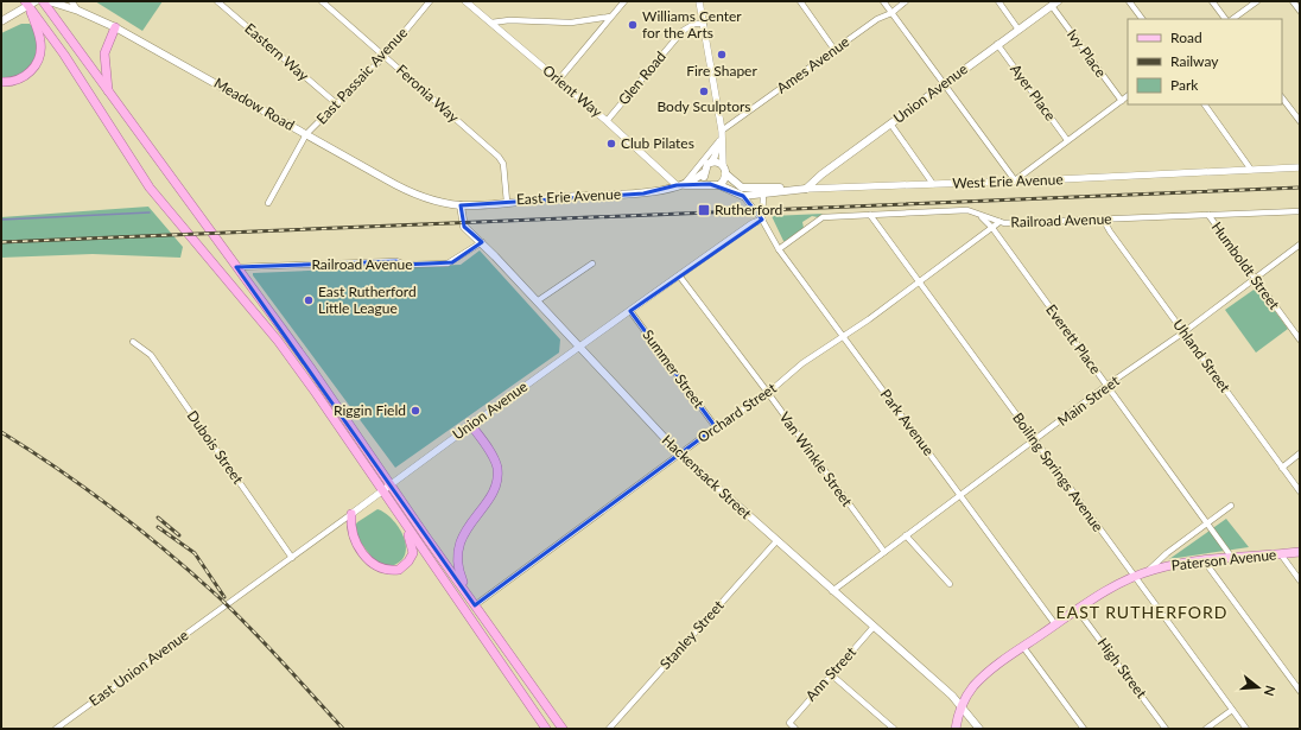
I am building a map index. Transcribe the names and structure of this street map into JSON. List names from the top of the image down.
{
  "streets": {
    "main road": [
      "Union Avenue",
      "Meadow Road",
      "West Erie Avenue",
      "East Erie Avenue",
      "Hackensack Street",
      "Paterson Avenue"
    ],
    "street": [
      "Eastern Way",
      "Ivy Place",
      "Ames Avenue",
      "East Passaic Avenue",
      "Glen Road",
      "Orient Way",
      "Ayer Place",
      "Feronia Way",
      "Railroad Avenue",
      "Humboldt Street",
      "Everett Place",
      "Uhland Street",
      "Summer Street",
      "Main Street",
      "Orchard Street",
      "Park Avenue",
      "Dubois Street",
      "Van Winkle Street",
      "Boiling Springs Avenue",
      "Stanley Street",
      "East Union Avenue",
      "High Street",
      "Ann Street"
    ]
  },
  "crossings": [
    ["Eastern Way", "East Passaic Avenue"],
    ["Ivy Place", "Union Avenue"],
    ["East Passaic Avenue", "Feronia Way"],
    ["East Passaic Avenue", "Meadow Road"],
    ["Glen Road", "Orient Way"],
    ["Orient Way", "East Erie Avenue"],
    ["Ayer Place", "Union Avenue"],
    ["Feronia Way", "East Erie Avenue"],
    ["Union Avenue", "West Erie Avenue"],
    ["Union Avenue", "Summer Street"],
    ["Union Avenue", "Park Avenue"],
    ["Union Avenue", "Dubois Street"],
    ["Union Avenue", "Van Winkle Street"],
    ["Union Avenue", "Hackensack Street"],
    ["Union Avenue", "East Union Avenue"],
    ["Meadow Road", "East Erie Avenue"],
    ["Meadow Road", "Hackensack Street"],
    ["West Erie Avenue", "East Erie Avenue"],
    ["West Erie Avenue", "Park Avenue"],
    ["East Erie Avenue", "Hackensack Street"],
    ["Railroad Avenue", "Humboldt Street"],
    ["Railroad Avenue", "Everett Place"],
    ["Railroad Avenue", "Uhland Street"],
    ["Railroad Avenue", "Orchard Street"],
    ["Railroad Avenue", "Park Avenue"],
    ["Railroad Avenue", "Boiling Springs Avenue"],
    ["Railroad Avenue", "Hackensack Street"],
    ["Humboldt Street", "Main Street"],
    ["Everett Place", "Main Street"],
    ["Everett Place", "Orchard Street"],
    ["Everett Place", "Paterson Avenue"],
    ["Uhland Street", "Main Street"],
    ["Summer Street", "Orchard Street"],
    ["Main Street", "Park Avenue"],
    ["Main Street", "Van Winkle Street"],
    ["Main Street", "Boiling Springs Avenue"],
    ["Main Street", "Hackensack Street"],
    ["Orchard Street", "Park Avenue"],
    ["Orchard Street", "Van Winkle Street"],
    ["Orchard Street", "Boiling Springs Avenue"],
    ["Orchard Street", "Hackensack Street"],
    ["Park Avenue", "Paterson Avenue"],
    ["Boiling Springs Avenue", "Paterson Avenue"],
    ["Hackensack Street", "Paterson Avenue"],
    ["Hackensack Street", "Stanley Street"],
    ["Hackensack Street", "Ann Street"],
    ["Paterson Avenue", "High Street"]
  ],
  "districts": ["EAST RUTHERFORD"],
  "places": {
    "other": [
      "Williams Center for the Arts",
      "Fire Shaper",
      "Body Sculptors",
      "Club Pilates",
      "East Rutherford Little League",
      "Riggin Field"
    ],
    "transit": ["Rutherford"]
  },
  "legend": ["Road", "Railway", "Park"],
  "north": "right"
}
